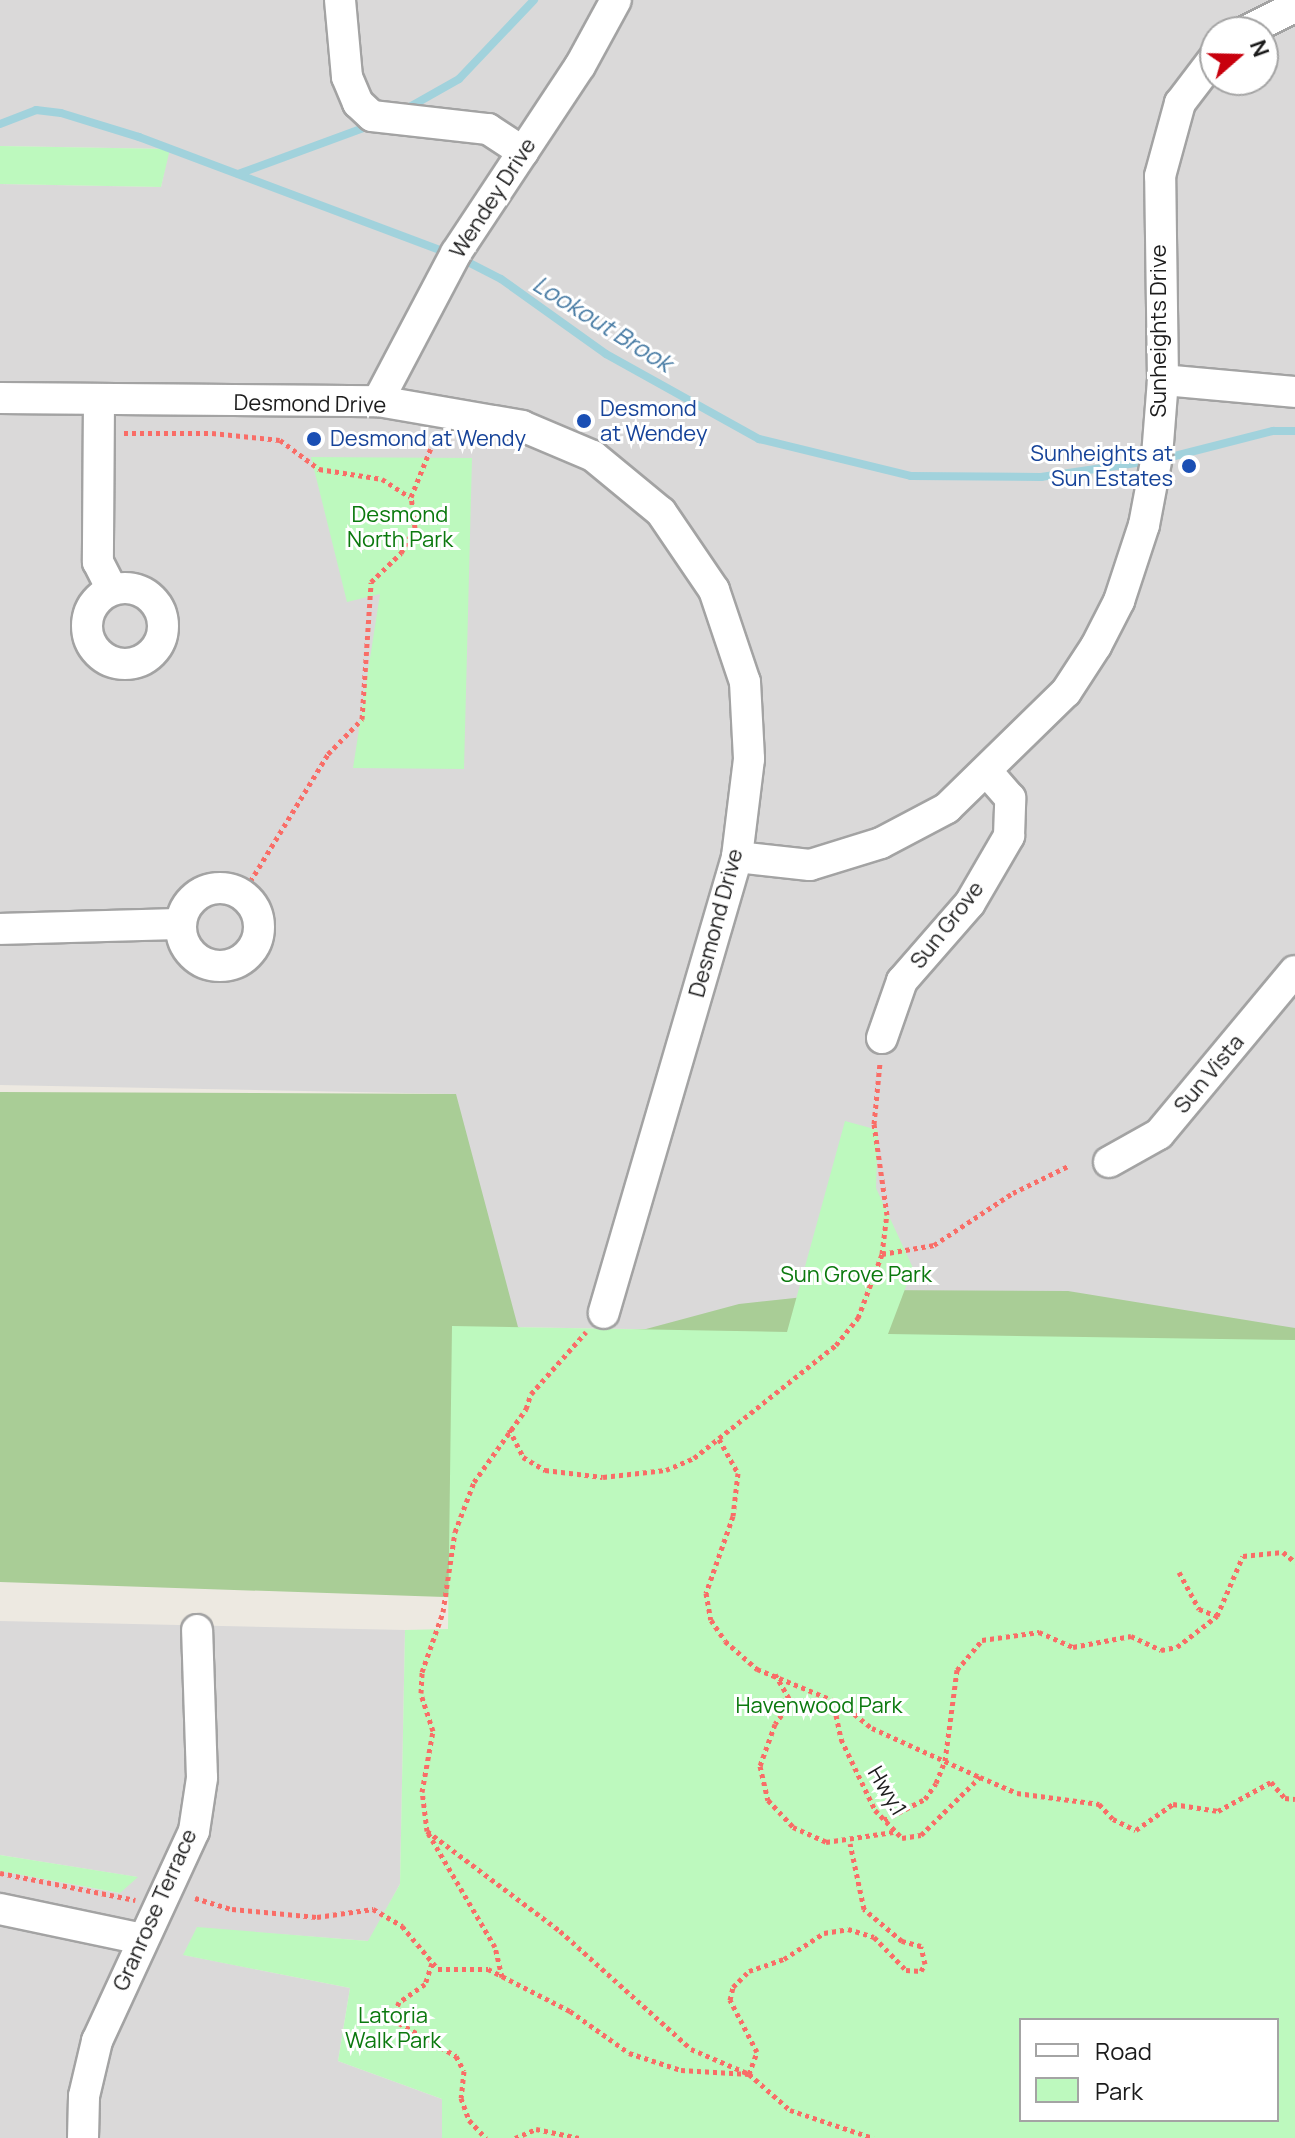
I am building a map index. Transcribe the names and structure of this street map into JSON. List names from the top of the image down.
{
  "streets": {
    "street": [
      "Wendey Drive",
      "Sunheights Drive",
      "Desmond Drive",
      "Sun Grove",
      "Sun Vista",
      "Granrose Terrace"
    ],
    "path": ["Hwy.1"]
  },
  "crossings": [
    ["Wendey Drive", "Desmond Drive"],
    ["Sunheights Drive", "Desmond Drive"],
    ["Sunheights Drive", "Sun Grove"]
  ],
  "water": ["Lookout Brook"],
  "parks": [
    "Desmond North Park",
    "Sun Grove Park",
    "Havenwood Park",
    "Latoria Walk Park"
  ],
  "places": ["Desmond at Wendey", "Desmond at Wendy", "Sunheights at Sun Estates"],
  "legend": ["Road", "Park"],
  "north": "right"
}
